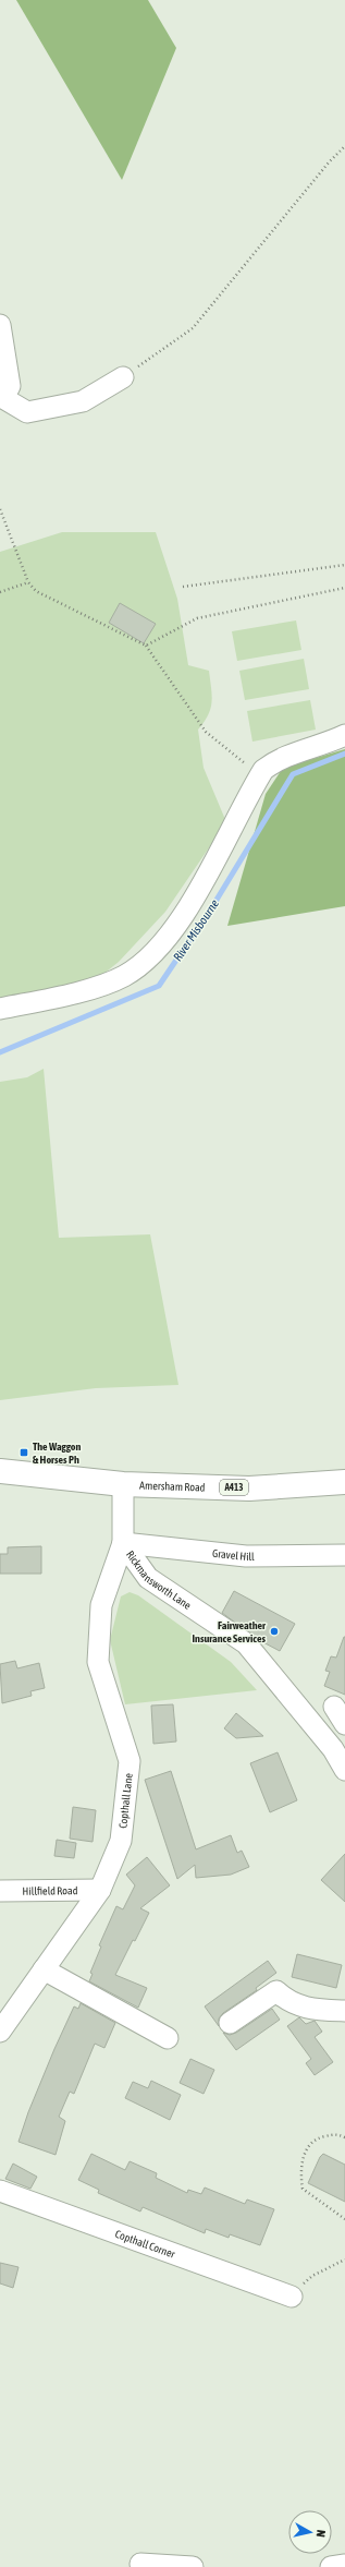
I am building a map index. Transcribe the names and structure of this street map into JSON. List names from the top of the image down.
{
  "streets": {
    "highway": ["Amersham Road", "A413"],
    "street": [
      "Gravel Hill",
      "Rickmansworth Lane",
      "Copthall Lane",
      "Hillfield Road",
      "Copthall Corner"
    ]
  },
  "crossings": [
    ["Amersham Road", "Rickmansworth Lane"],
    ["Gravel Hill", "Rickmansworth Lane"],
    ["Gravel Hill", "Copthall Lane"],
    ["Rickmansworth Lane", "Copthall Lane"],
    ["Copthall Lane", "Hillfield Road"]
  ],
  "water": ["River Misbourne"],
  "places": {
    "transit": ["The Waggon & Horses Ph"],
    "other": ["Fairweather Insurance Services"]
  },
  "north": "right"
}
